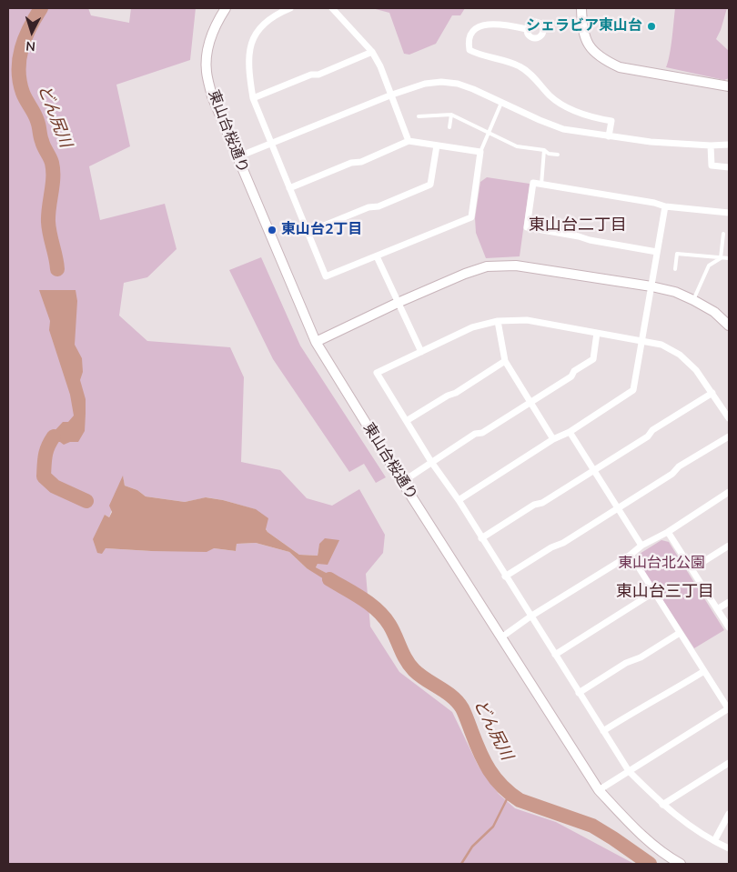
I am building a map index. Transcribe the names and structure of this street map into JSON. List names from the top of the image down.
{
  "streets": {
    "street": ["東山台桜通り"]
  },
  "districts": ["東山台二丁目", "東山台三丁目"],
  "water": ["どん尻川"],
  "parks": ["東山台北公園"],
  "places": ["シェラビア東山台", "東山台2丁目"],
  "north": "bottom"
}
